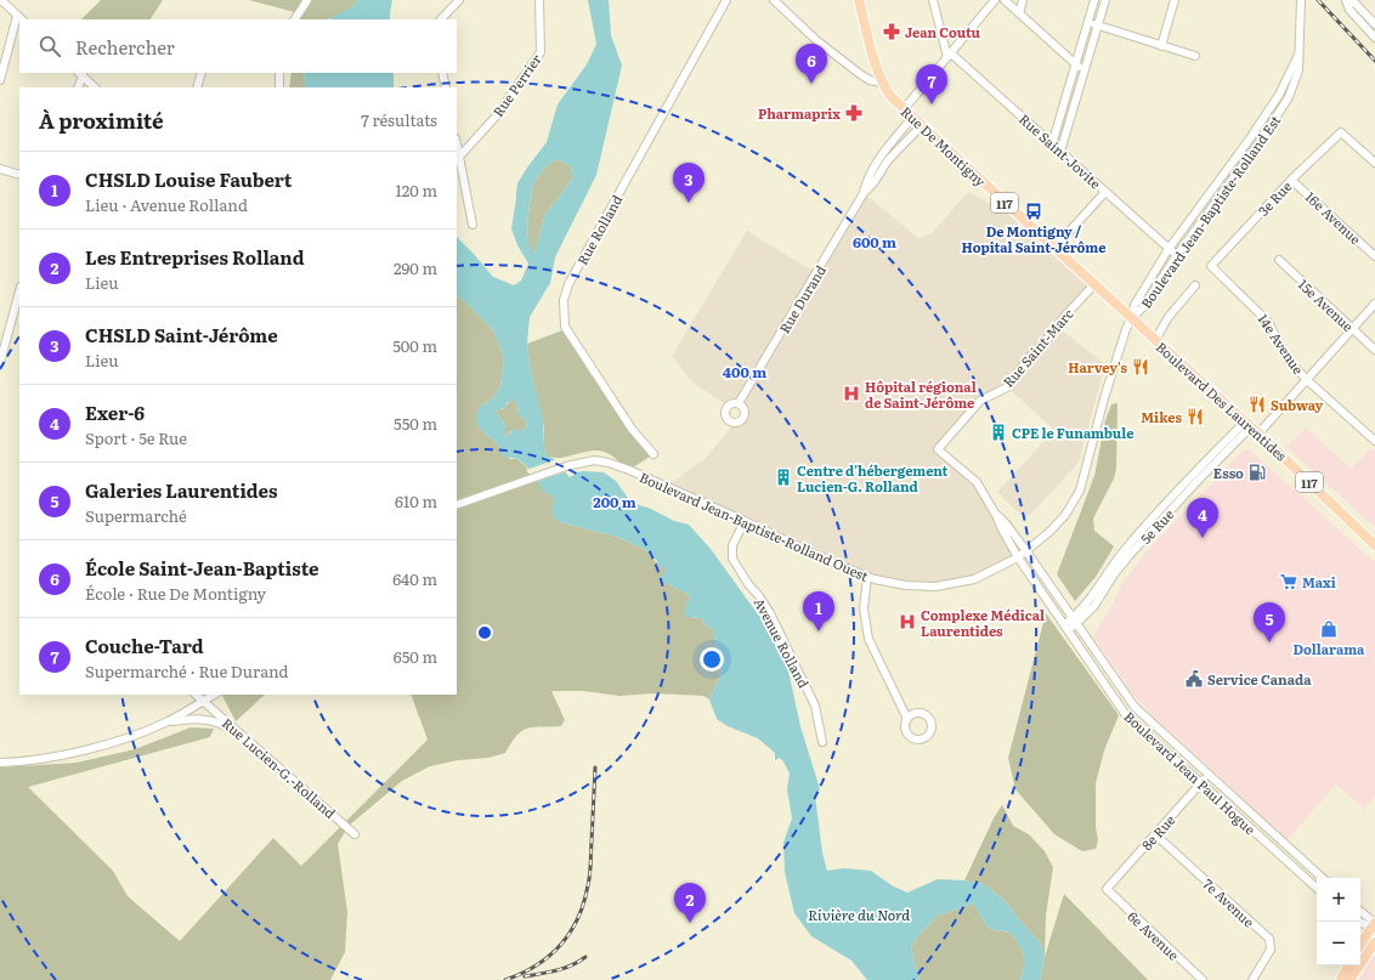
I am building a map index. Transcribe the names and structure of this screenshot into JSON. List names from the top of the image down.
{
  "streets": {
    "main road": ["Rue De Montigny", "117", "Boulevard Des Laurentides"],
    "street": [
      "Rue Perrier",
      "Rue Saint-Jovite",
      "3e Rue",
      "Boulevard Jean-Baptiste-Rolland Est",
      "16e Avenue",
      "Rue Rolland",
      "Rue Durand",
      "15e Avenue",
      "14e Avenue",
      "Rue Saint-Marc",
      "Boulevard Jean-Baptiste-Rolland Ouest",
      "5e Rue",
      "Avenue Rolland",
      "Rue Lucien-G.-Rolland",
      "Boulevard Jean Paul Hogue",
      "8e Rue",
      "7e Avenue",
      "6e Avenue"
    ]
  },
  "crossings": [
    ["Rue De Montigny", "117"],
    ["Rue De Montigny", "Boulevard Jean-Baptiste-Rolland Est"],
    ["Rue De Montigny", "Rue Durand"],
    ["Rue De Montigny", "Rue Saint-Marc"],
    ["Rue De Montigny", "Boulevard Des Laurentides"],
    ["Rue De Montigny", "Boulevard Jean-Baptiste-Rolland Ouest"],
    ["Rue Saint-Jovite", "Boulevard Jean-Baptiste-Rolland Est"],
    ["3e Rue", "16e Avenue"],
    ["3e Rue", "14e Avenue"],
    ["Boulevard Jean-Baptiste-Rolland Est", "Boulevard Des Laurentides"],
    ["Boulevard Jean-Baptiste-Rolland Est", "Boulevard Jean-Baptiste-Rolland Ouest"],
    ["15e Avenue", "5e Rue"],
    ["14e Avenue", "5e Rue"],
    ["Rue Saint-Marc", "Boulevard Jean Paul Hogue"],
    ["Boulevard Des Laurentides", "Boulevard Jean-Baptiste-Rolland Ouest"],
    ["Boulevard Des Laurentides", "5e Rue"],
    ["Boulevard Jean-Baptiste-Rolland Ouest", "Avenue Rolland"],
    ["Boulevard Jean-Baptiste-Rolland Ouest", "Boulevard Jean Paul Hogue"],
    ["5e Rue", "Boulevard Jean Paul Hogue"],
    ["Boulevard Jean Paul Hogue", "8e Rue"],
    ["8e Rue", "7e Avenue"],
    ["8e Rue", "6e Avenue"]
  ],
  "water": ["Rivière du Nord"],
  "places": {
    "pharmacy": ["Jean Coutu", "Pharmaprix"],
    "bus stop": ["De Montigny / Hopital Saint-Jérôme"],
    "restaurant": ["Harvey's", "Subway", "Mikes"],
    "hospital": ["Hôpital régional de Saint-Jérôme", "Complexe Médical Laurentides"],
    "building": ["CPE le Funambule", "Centre d'hébergement Lucien-G. Rolland"],
    "fuel station": ["Esso"],
    "supermarket": ["Maxi"],
    "shop": ["Dollarama"],
    "public building": ["Service Canada"]
  },
  "page": {
    "search": "Rechercher",
    "pins": [
      "6",
      "7",
      "3",
      "4",
      "1",
      "5",
      "2"
    ],
    "heading": ["À proximité", "7 résultats"],
    "list": [
      {
        "mark": "1",
        "name": "CHSLD Louise Faubert",
        "note": "Lieu · Avenue Rolland",
        "value": "120 m"
      },
      {
        "mark": "2",
        "name": "Les Entreprises Rolland",
        "note": "Lieu",
        "value": "290 m"
      },
      {
        "mark": "3",
        "name": "CHSLD Saint-Jérôme",
        "note": "Lieu",
        "value": "500 m"
      },
      {
        "mark": "4",
        "name": "Exer-6",
        "note": "Sport · 5e Rue",
        "value": "550 m"
      },
      {
        "mark": "5",
        "name": "Galeries Laurentides",
        "note": "Supermarché",
        "value": "610 m"
      },
      {
        "mark": "6",
        "name": "École Saint-Jean-Baptiste",
        "note": "École · Rue De Montigny",
        "value": "640 m"
      },
      {
        "mark": "7",
        "name": "Couche-Tard",
        "note": "Supermarché · Rue Durand",
        "value": "650 m"
      }
    ],
    "map_buttons": ["+", "−"]
  },
  "rings": ["600 m", "400 m", "200 m"]
}
